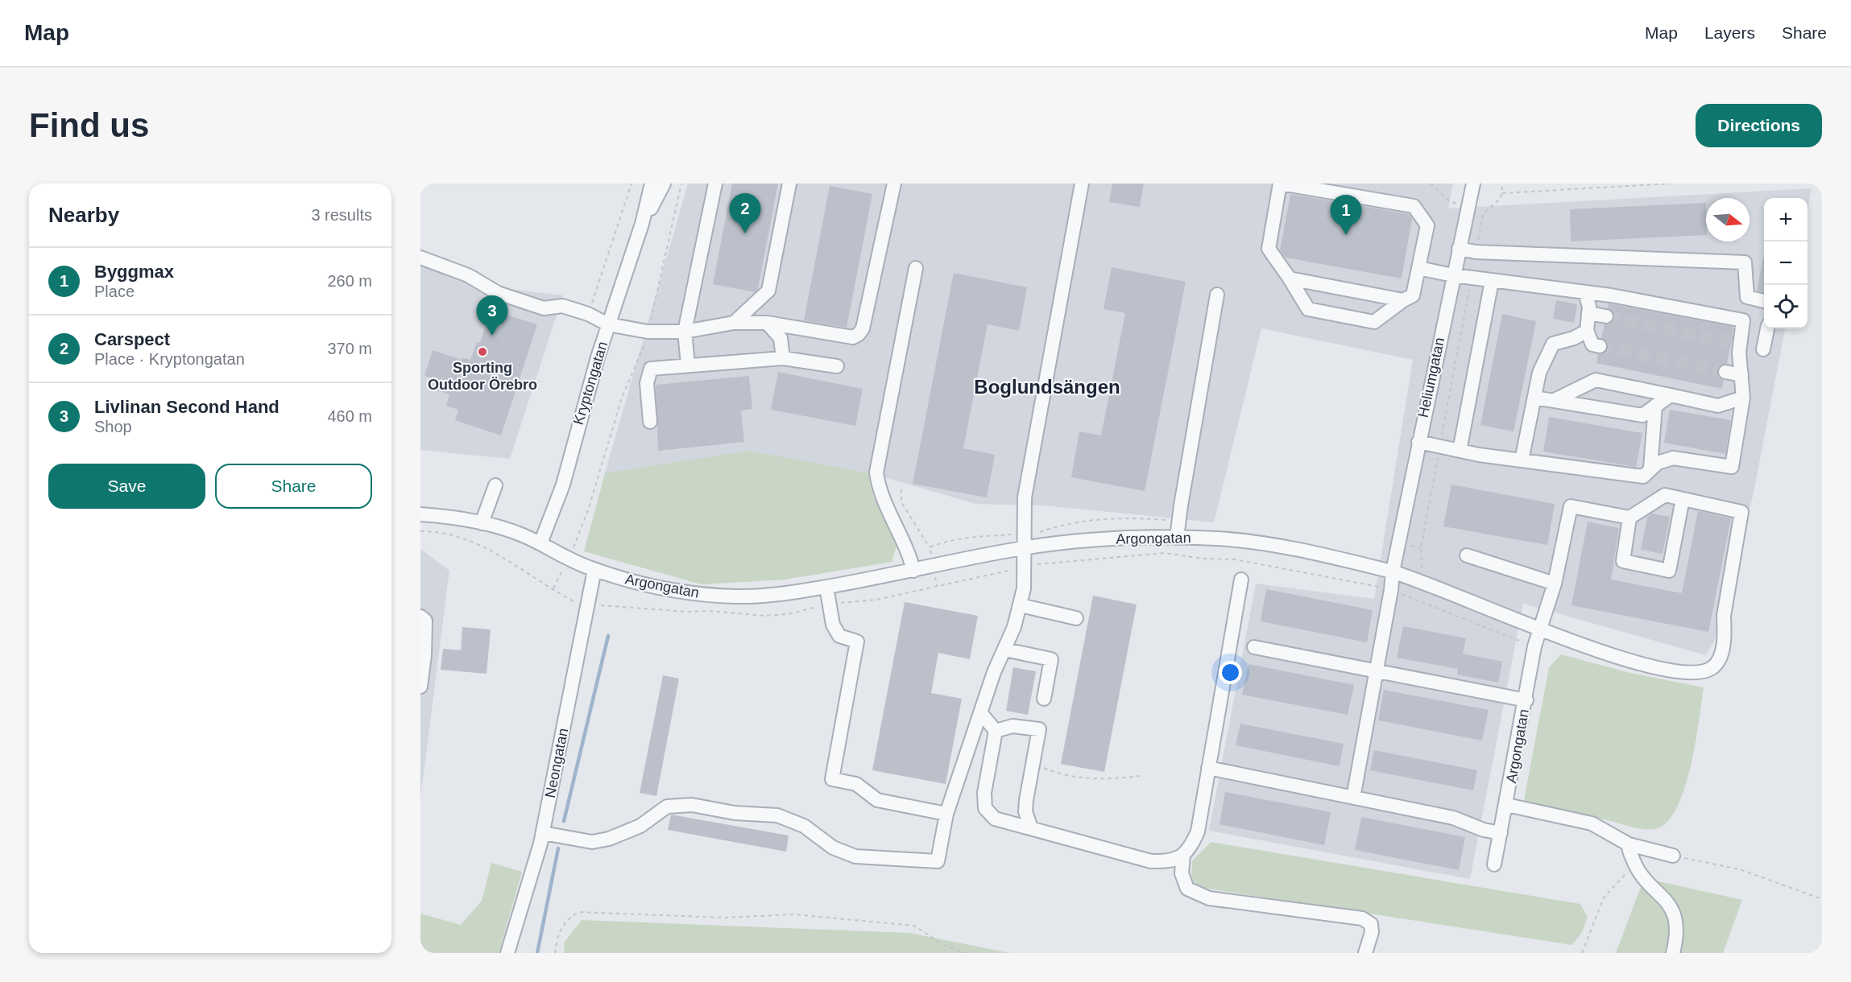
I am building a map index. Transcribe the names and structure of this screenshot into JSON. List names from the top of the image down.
{
  "streets": {
    "street": [
      "Heliumgatan",
      "Kryptongatan",
      "Argongatan",
      "Neongatan"
    ]
  },
  "crossings": [
    ["Heliumgatan", "Argongatan"],
    ["Kryptongatan", "Argongatan"],
    ["Argongatan", "Neongatan"]
  ],
  "districts": ["Boglundsängen"],
  "places": ["Sporting Outdoor Örebro"],
  "north": "right",
  "page": {
    "header": "Map",
    "nav": ["Map", "Layers", "Share"],
    "buttons": [
      "Directions",
      ["Save", "Share"]
    ],
    "title": "Find us",
    "heading": ["Nearby", "3 results"],
    "pins": ["2", "1", "3"],
    "map_buttons": ["+", "−"],
    "list": [
      {
        "mark": "1",
        "name": "Byggmax",
        "note": "Place",
        "value": "260 m"
      },
      {
        "mark": "2",
        "name": "Carspect",
        "note": "Place · Kryptongatan",
        "value": "370 m"
      },
      {
        "mark": "3",
        "name": "Livlinan Second Hand",
        "note": "Shop",
        "value": "460 m"
      }
    ]
  }
}
